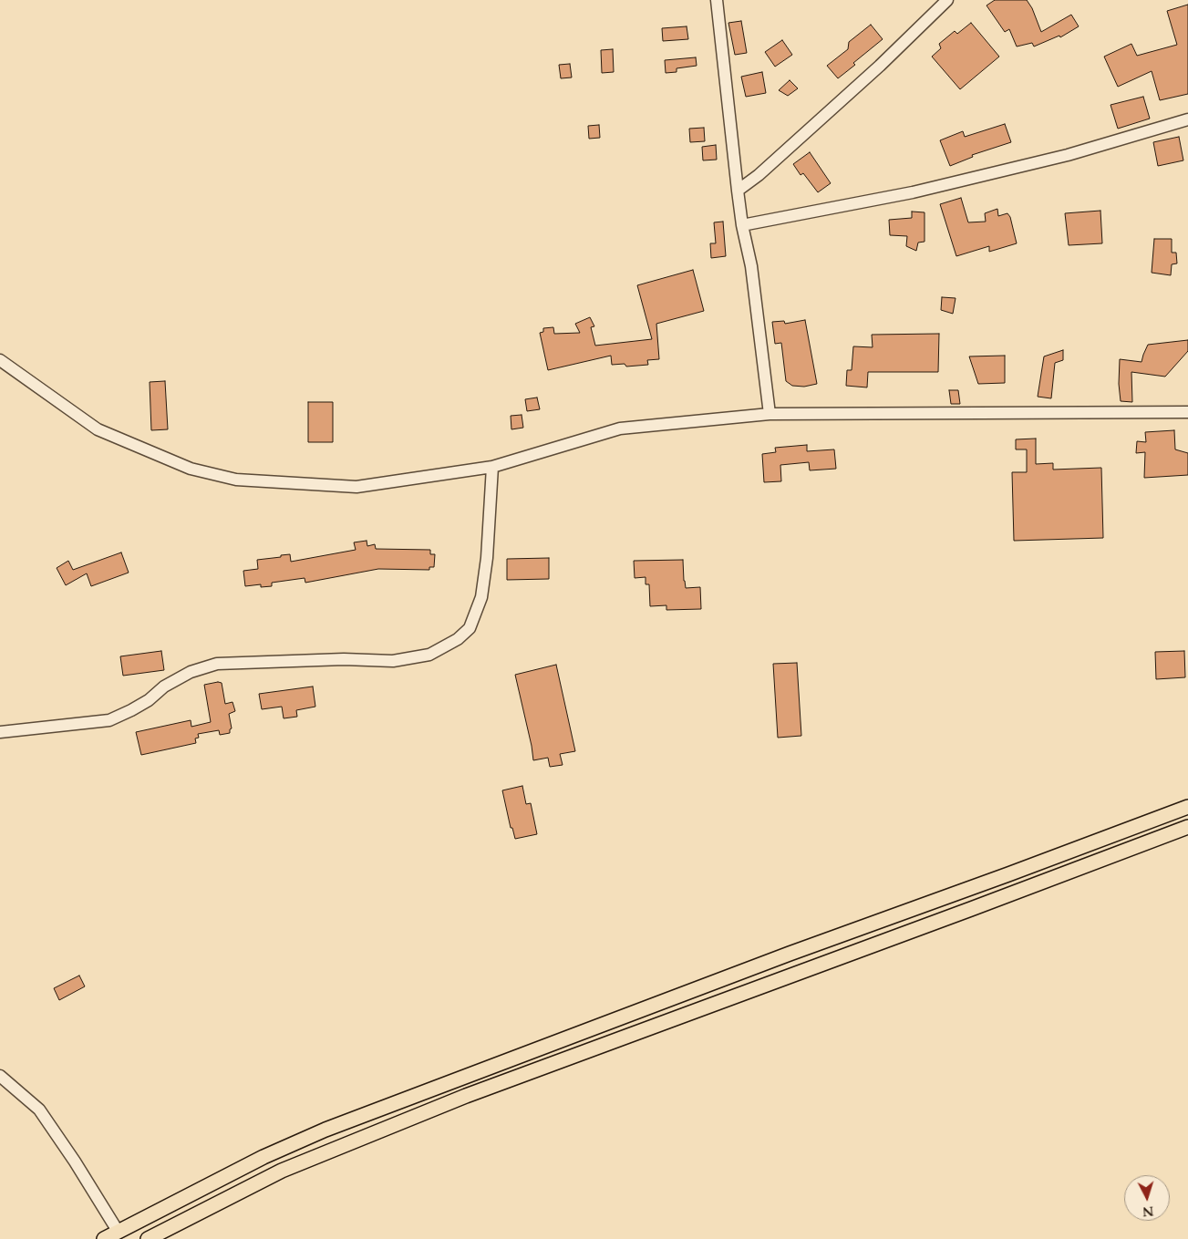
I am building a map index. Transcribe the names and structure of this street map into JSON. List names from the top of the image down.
{
  "north": "bottom"
}
